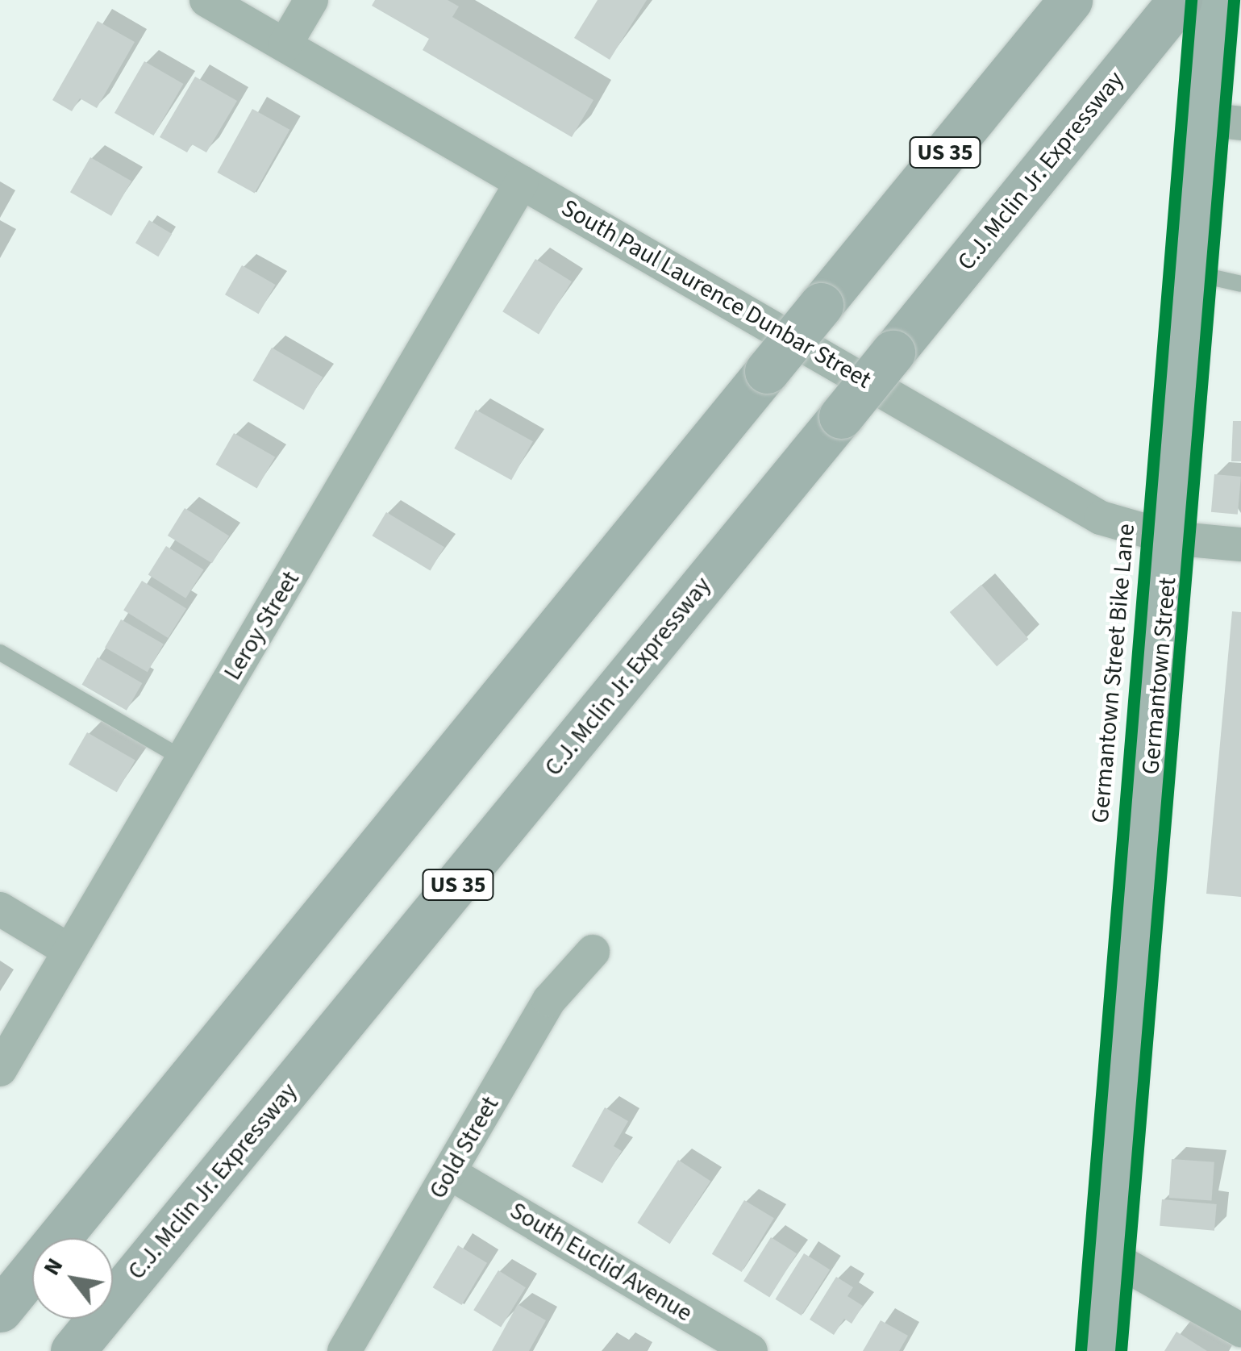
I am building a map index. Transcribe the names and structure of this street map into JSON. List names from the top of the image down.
{
  "streets": {
    "highway": ["US 35", "C.J. Mclin Jr. Expressway"],
    "main road": ["Germantown Street"],
    "street": [
      "South Paul Laurence Dunbar Street",
      "Leroy Street",
      "Gold Street",
      "South Euclid Avenue"
    ],
    "cycle path": ["Germantown Street Bike Lane"]
  },
  "crossings": [
    ["South Paul Laurence Dunbar Street", "Leroy Street"],
    ["South Paul Laurence Dunbar Street", "Germantown Street"],
    ["Gold Street", "South Euclid Avenue"]
  ],
  "north": "top left"
}
